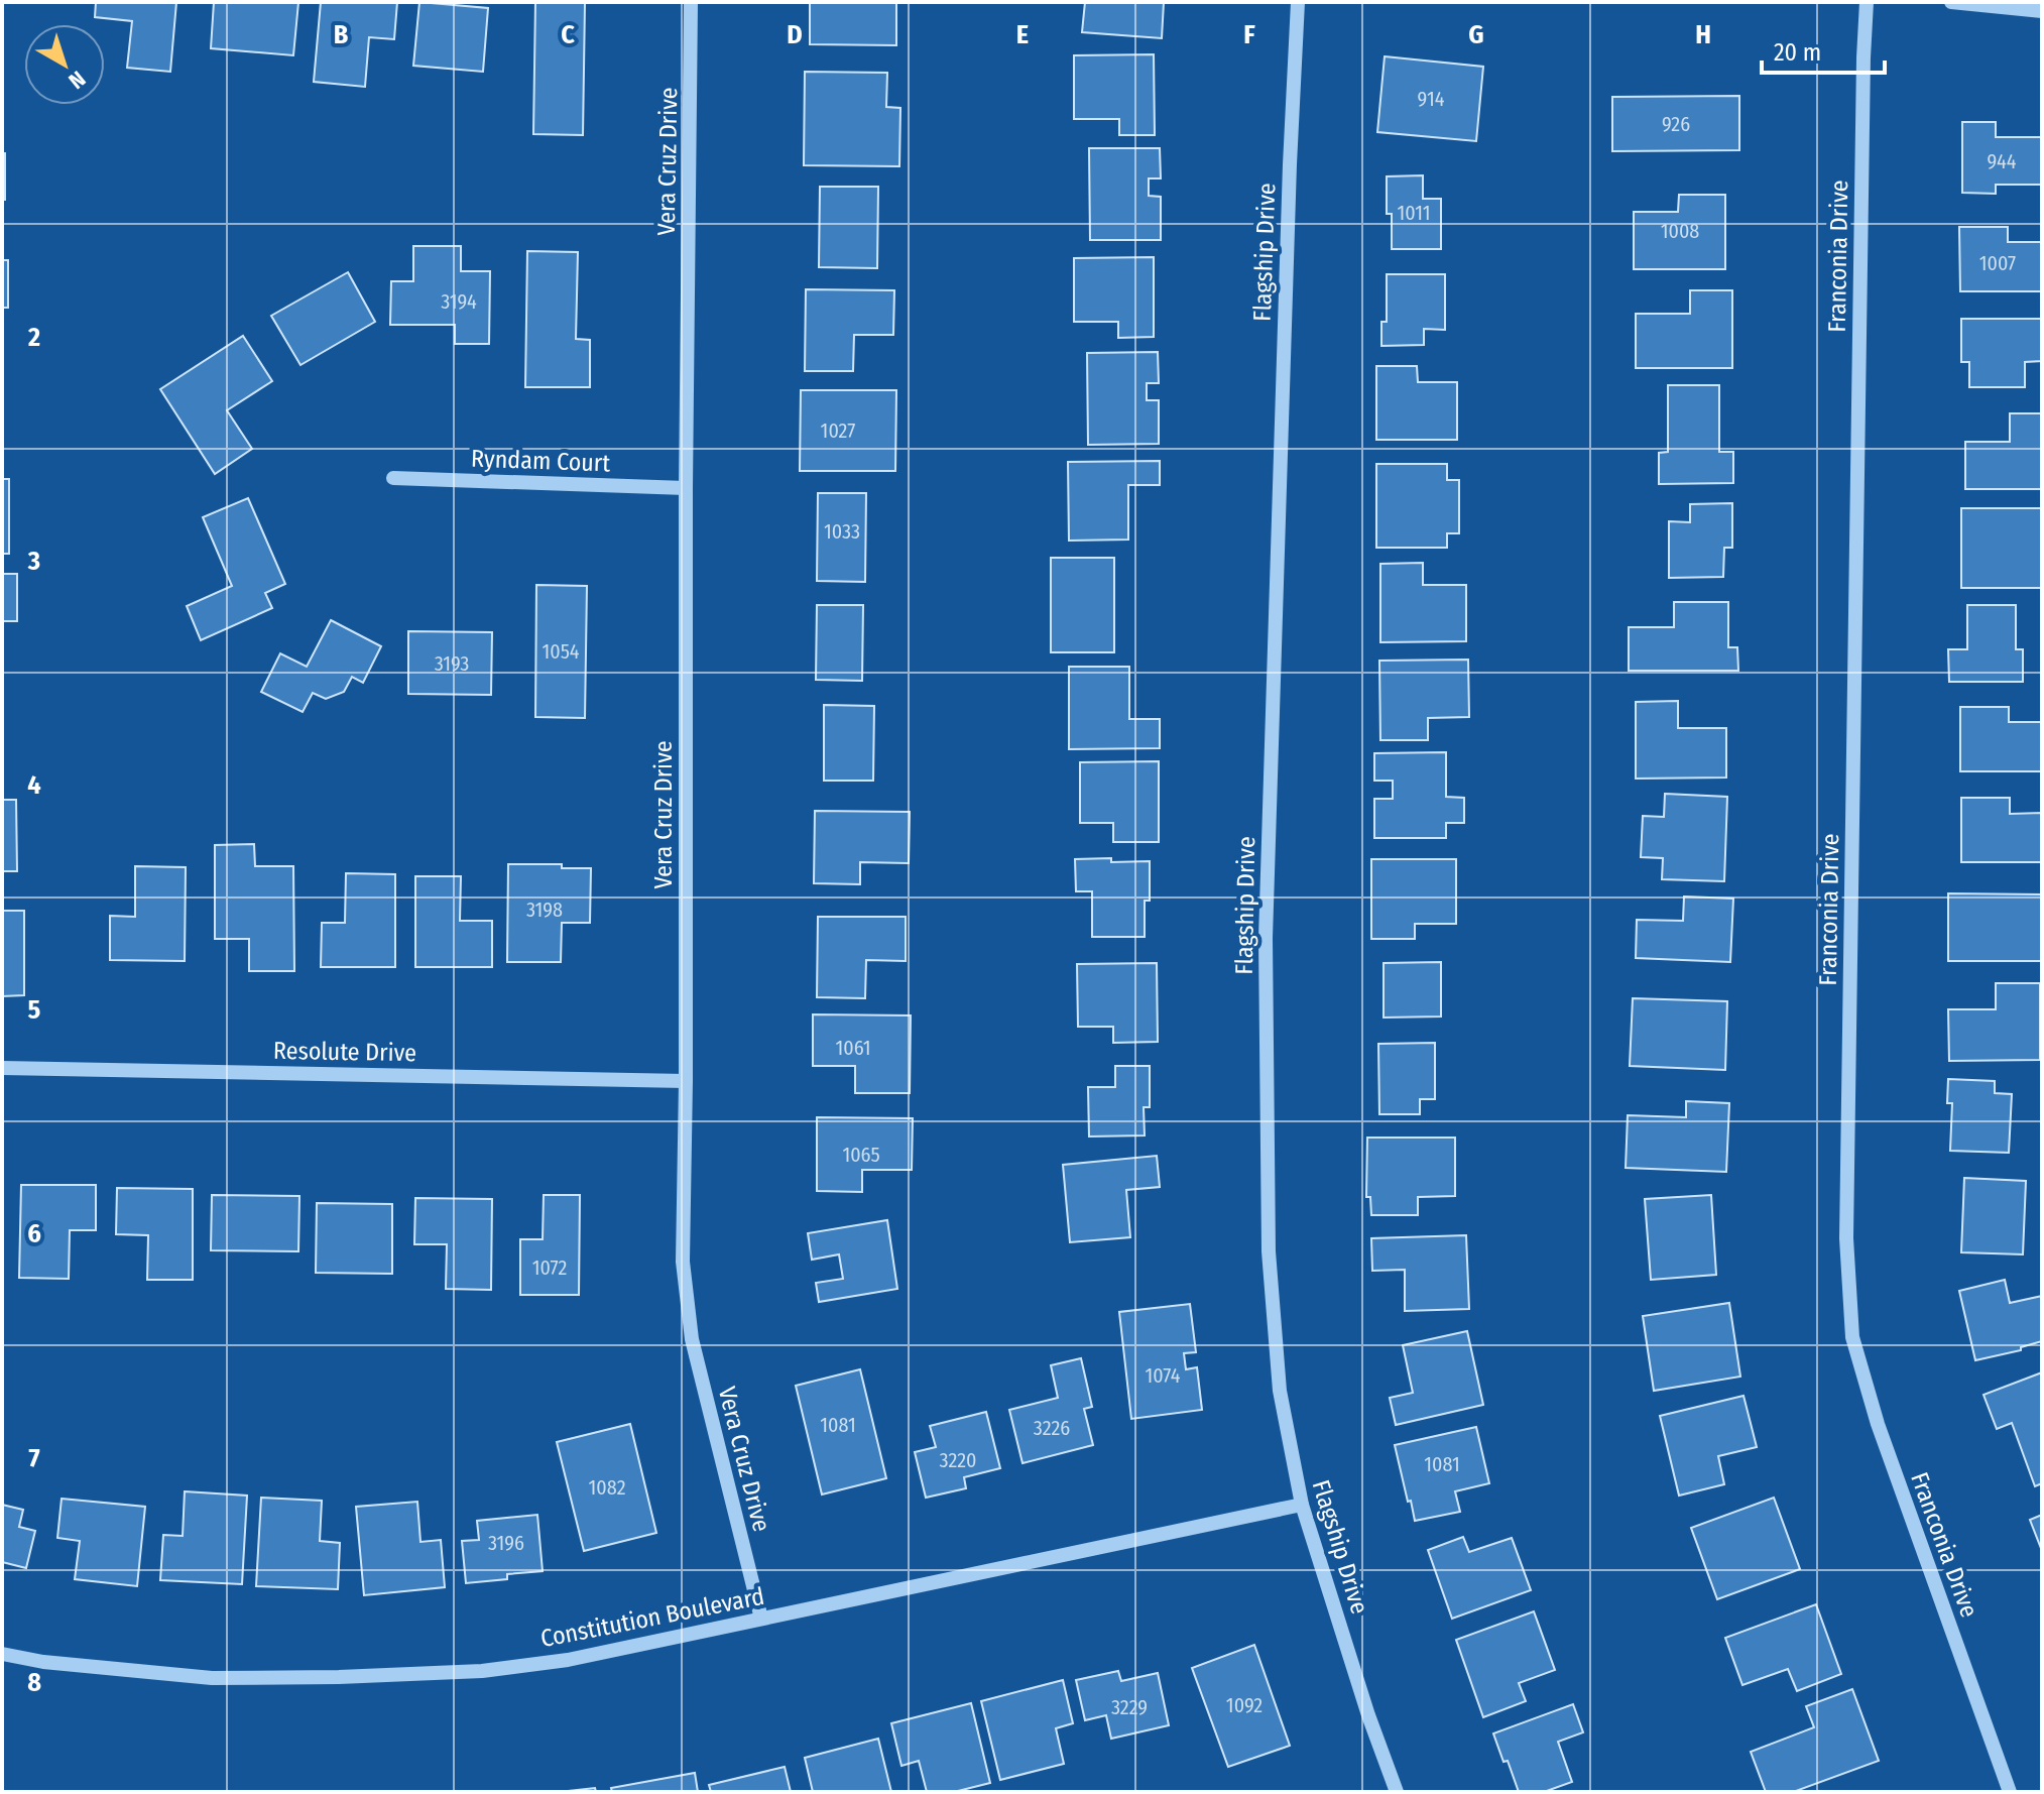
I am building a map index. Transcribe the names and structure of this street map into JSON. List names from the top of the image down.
{
  "streets": {
    "street": [
      "Vera Cruz Drive",
      "Flagship Drive",
      "Franconia Drive",
      "Ryndam Court",
      "Resolute Drive",
      "Constitution Boulevard"
    ]
  },
  "crossings": [
    ["Vera Cruz Drive", "Ryndam Court"],
    ["Vera Cruz Drive", "Resolute Drive"],
    ["Vera Cruz Drive", "Constitution Boulevard"],
    ["Flagship Drive", "Constitution Boulevard"]
  ],
  "house_numbers": [
    "914",
    "926",
    "944",
    "1011",
    "1008",
    "1007",
    "3194",
    "1027",
    "1033",
    "1054",
    "3193",
    "3198",
    "1061",
    "1065",
    "1072",
    "1074",
    "1081",
    "3226",
    "3220",
    "1081",
    "1082",
    "3196",
    "1092",
    "3229"
  ],
  "scale_bar": "20 m",
  "north": "bottom right",
  "grid": {
    "columns": [
      "B",
      "C",
      "D",
      "E",
      "F",
      "G",
      "H"
    ],
    "rows": [
      "2",
      "3",
      "4",
      "5",
      "6",
      "7",
      "8"
    ]
  }
}
